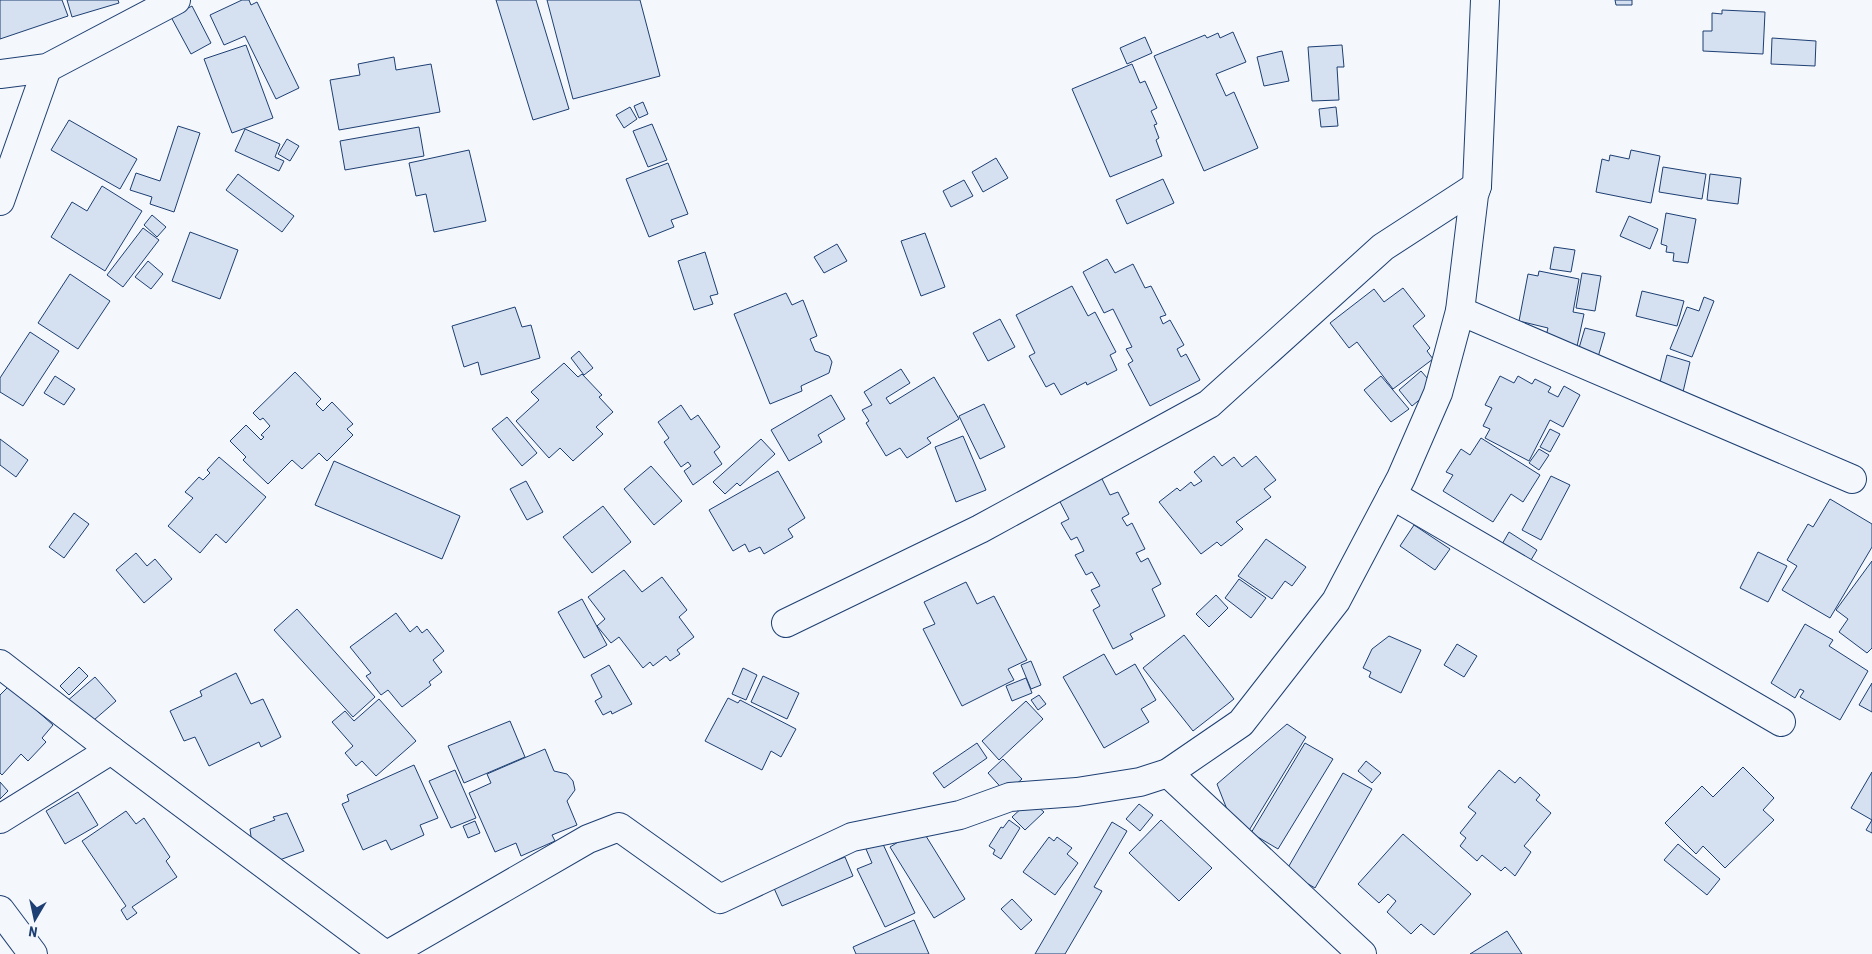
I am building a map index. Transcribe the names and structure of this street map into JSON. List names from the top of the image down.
{
  "north": "bottom"
}
